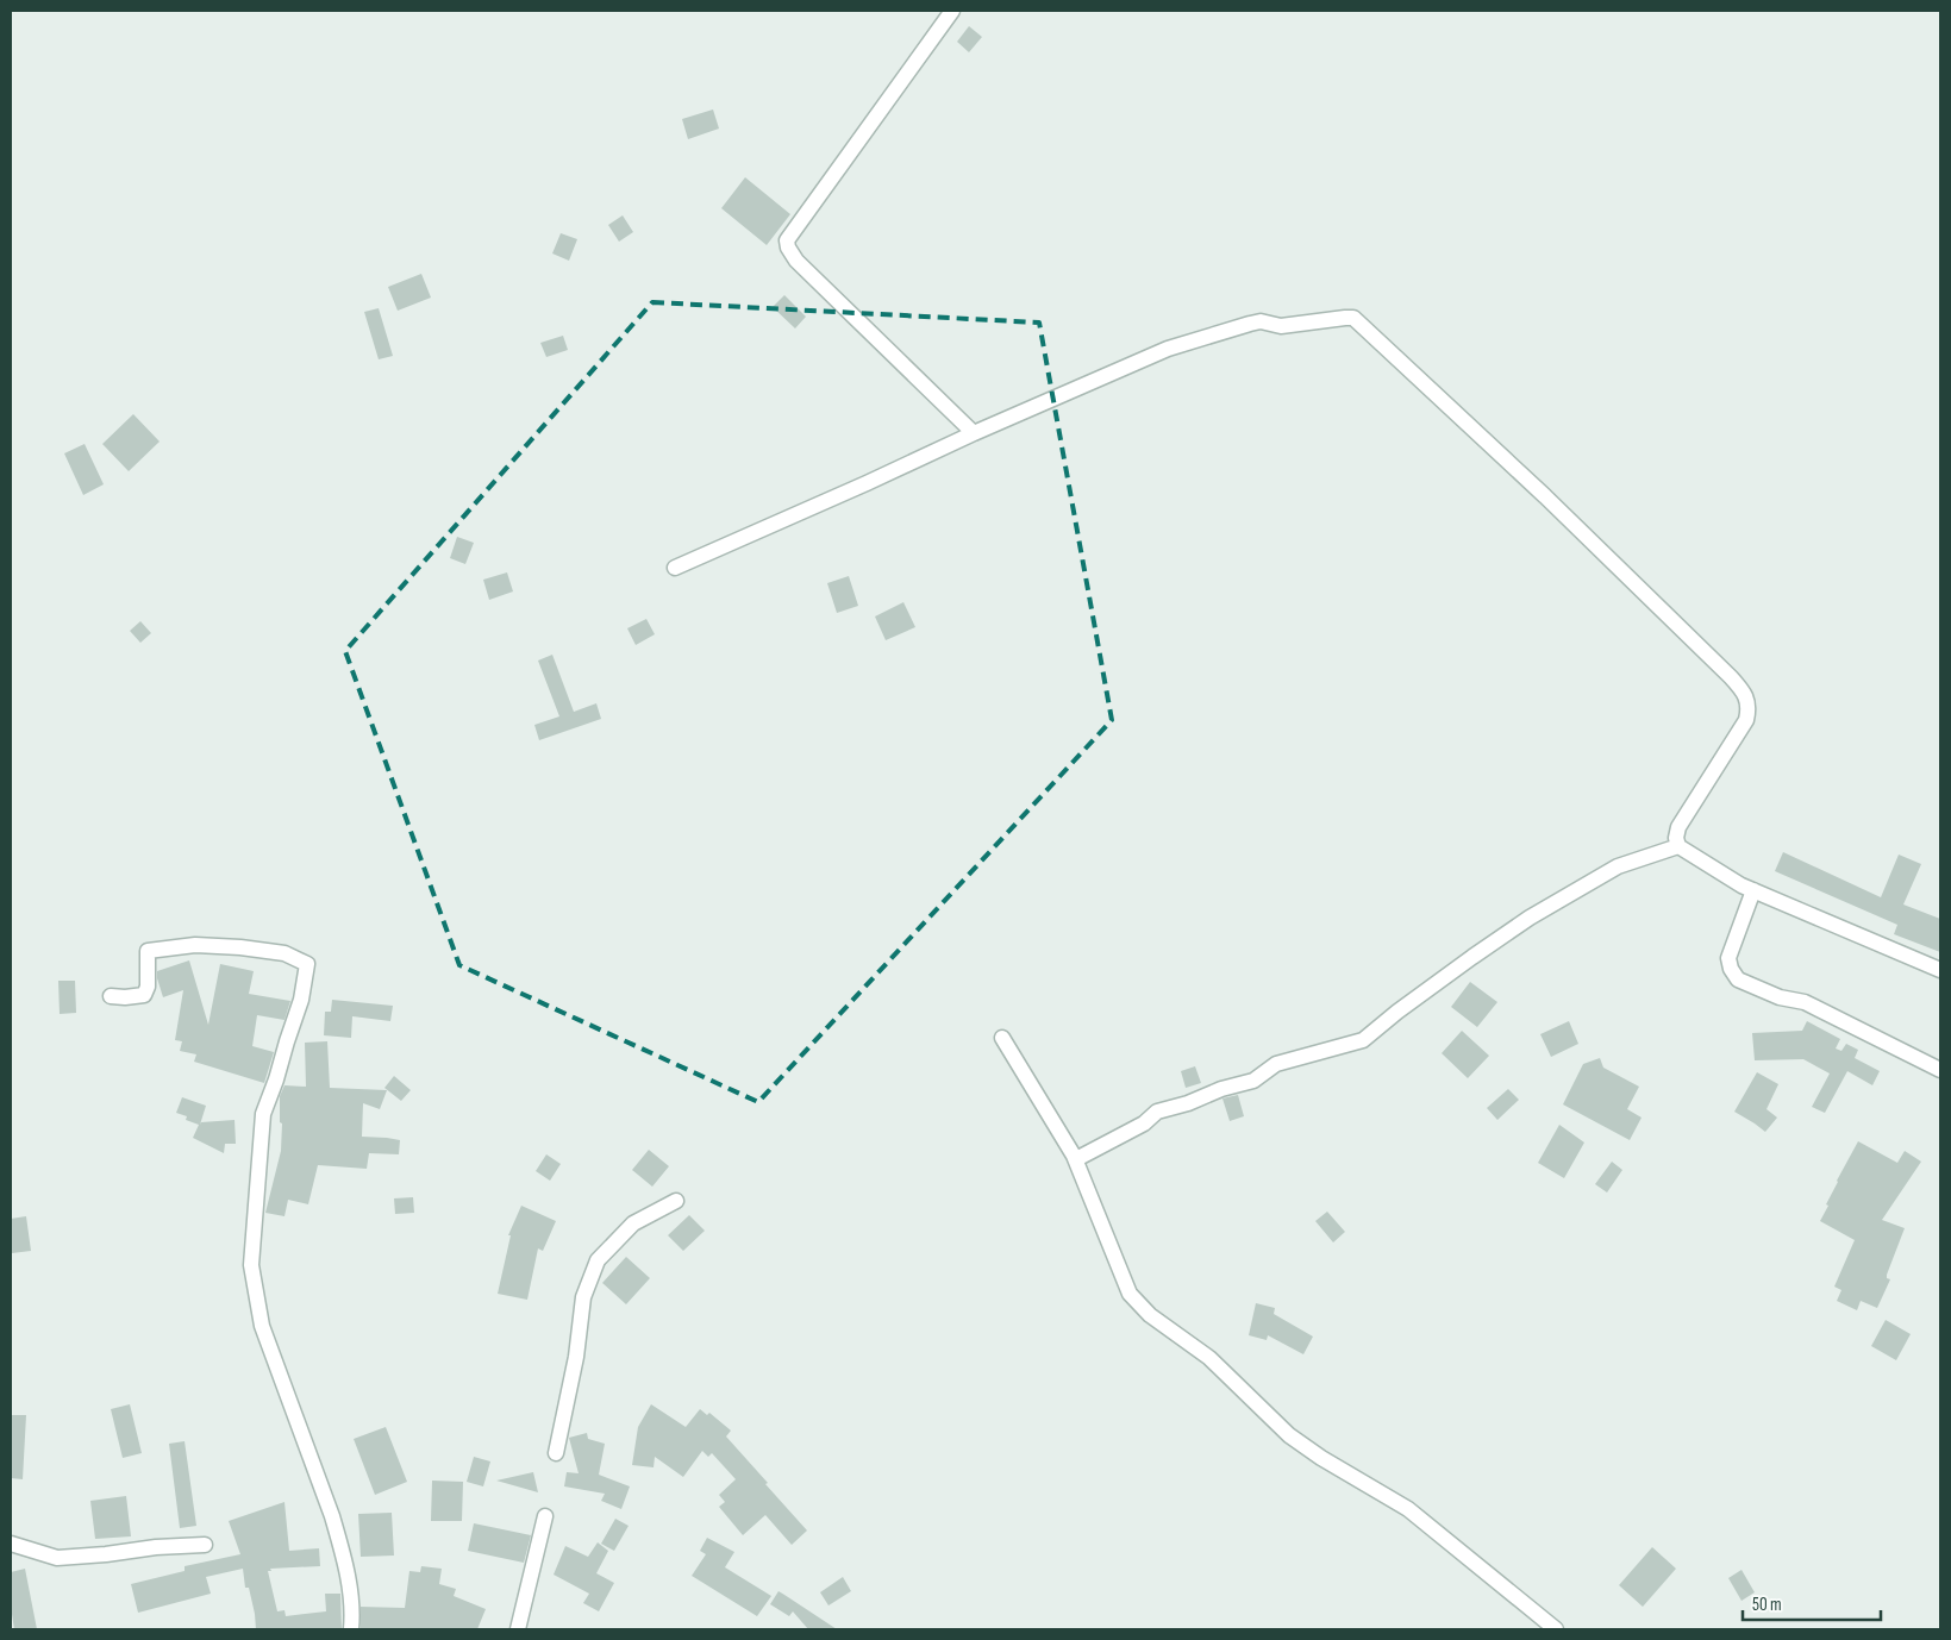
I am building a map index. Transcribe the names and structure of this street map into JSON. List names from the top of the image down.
{
  "scale_bar": "50 m"
}
